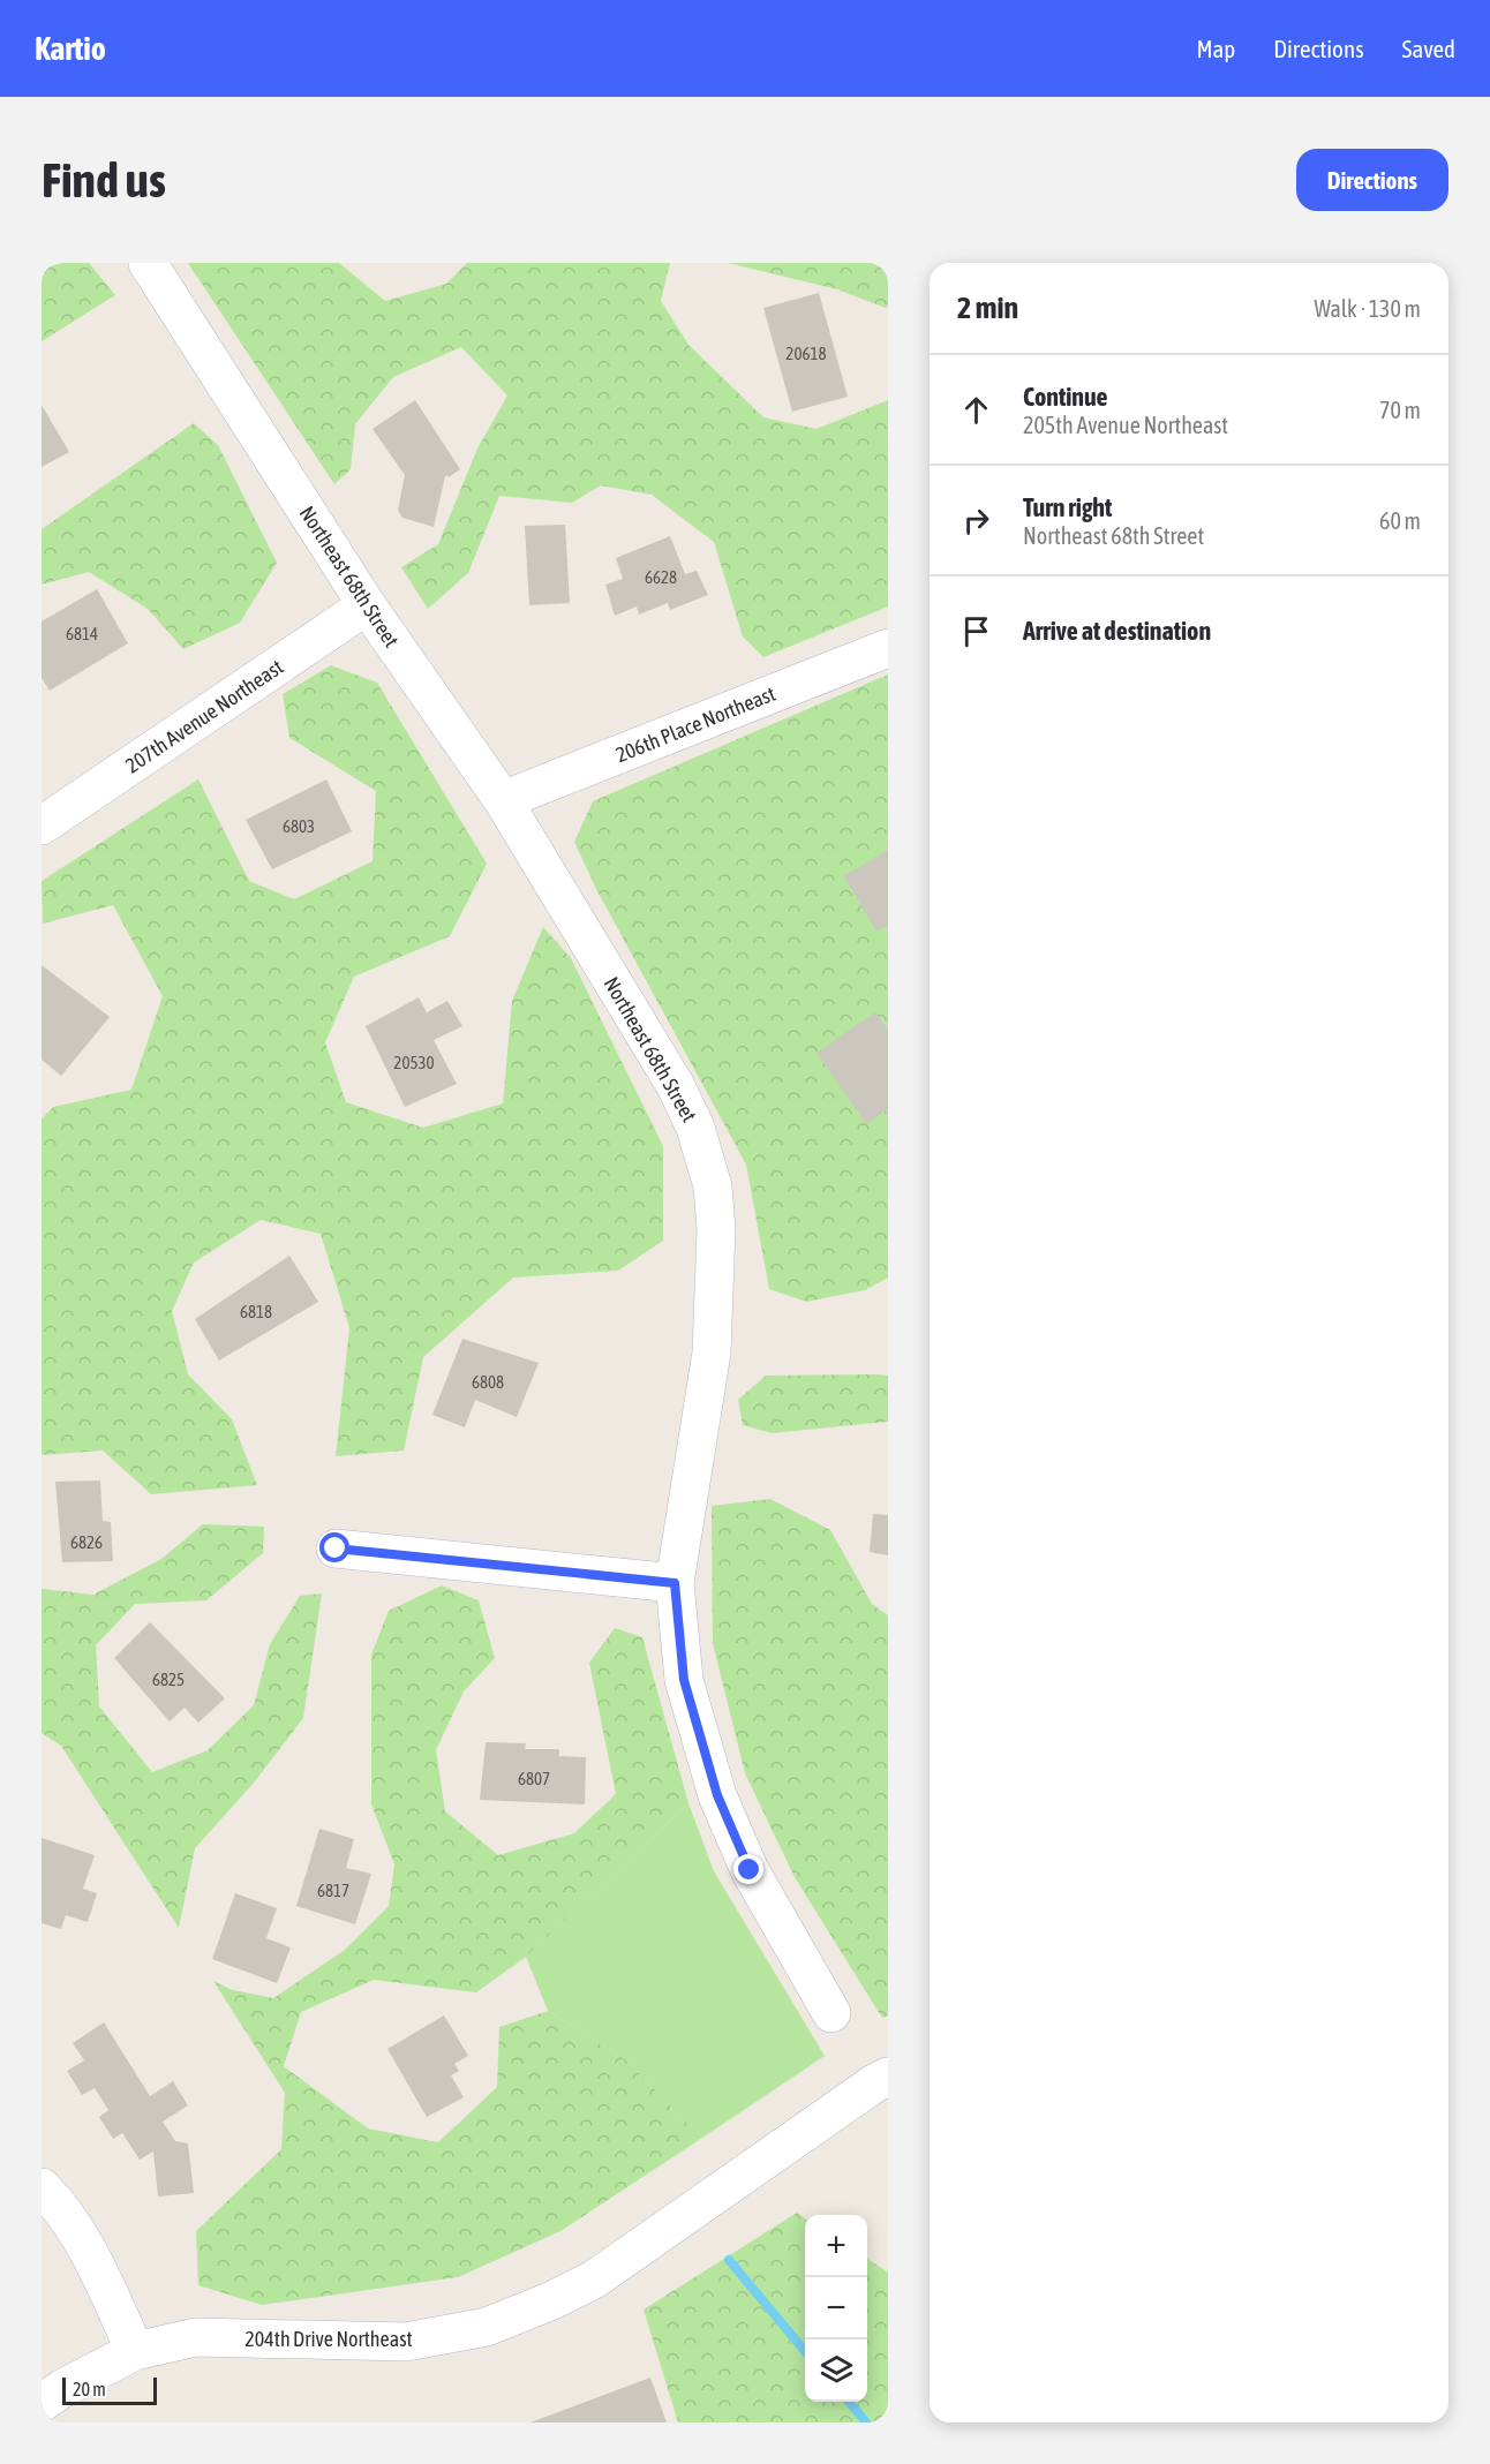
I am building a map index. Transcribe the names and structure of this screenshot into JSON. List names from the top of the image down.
{
  "streets": {
    "street": [
      "Northeast 68th Street",
      "207th Avenue Northeast",
      "206th Place Northeast",
      "204th Drive Northeast"
    ]
  },
  "crossings": [
    ["Northeast 68th Street", "207th Avenue Northeast"],
    ["Northeast 68th Street", "206th Place Northeast"]
  ],
  "house_numbers": [
    "20618",
    "6628",
    "6814",
    "6803",
    "20530",
    "6818",
    "6808",
    "6826",
    "6825",
    "6807",
    "6817"
  ],
  "scale_bar": "20 m",
  "page": {
    "header": "Kartio",
    "nav": ["Map", "Directions", "Saved"],
    "buttons": "Directions",
    "title": "Find us",
    "heading": ["2 min", "Walk · 130 m"],
    "list": [
      ["Continue", "205th Avenue Northeast", "70 m"],
      ["Turn right", "Northeast 68th Street", "60 m"],
      "Arrive at destination"
    ],
    "map_buttons": ["+", "−"],
    "scale": "20 m"
  }
}
